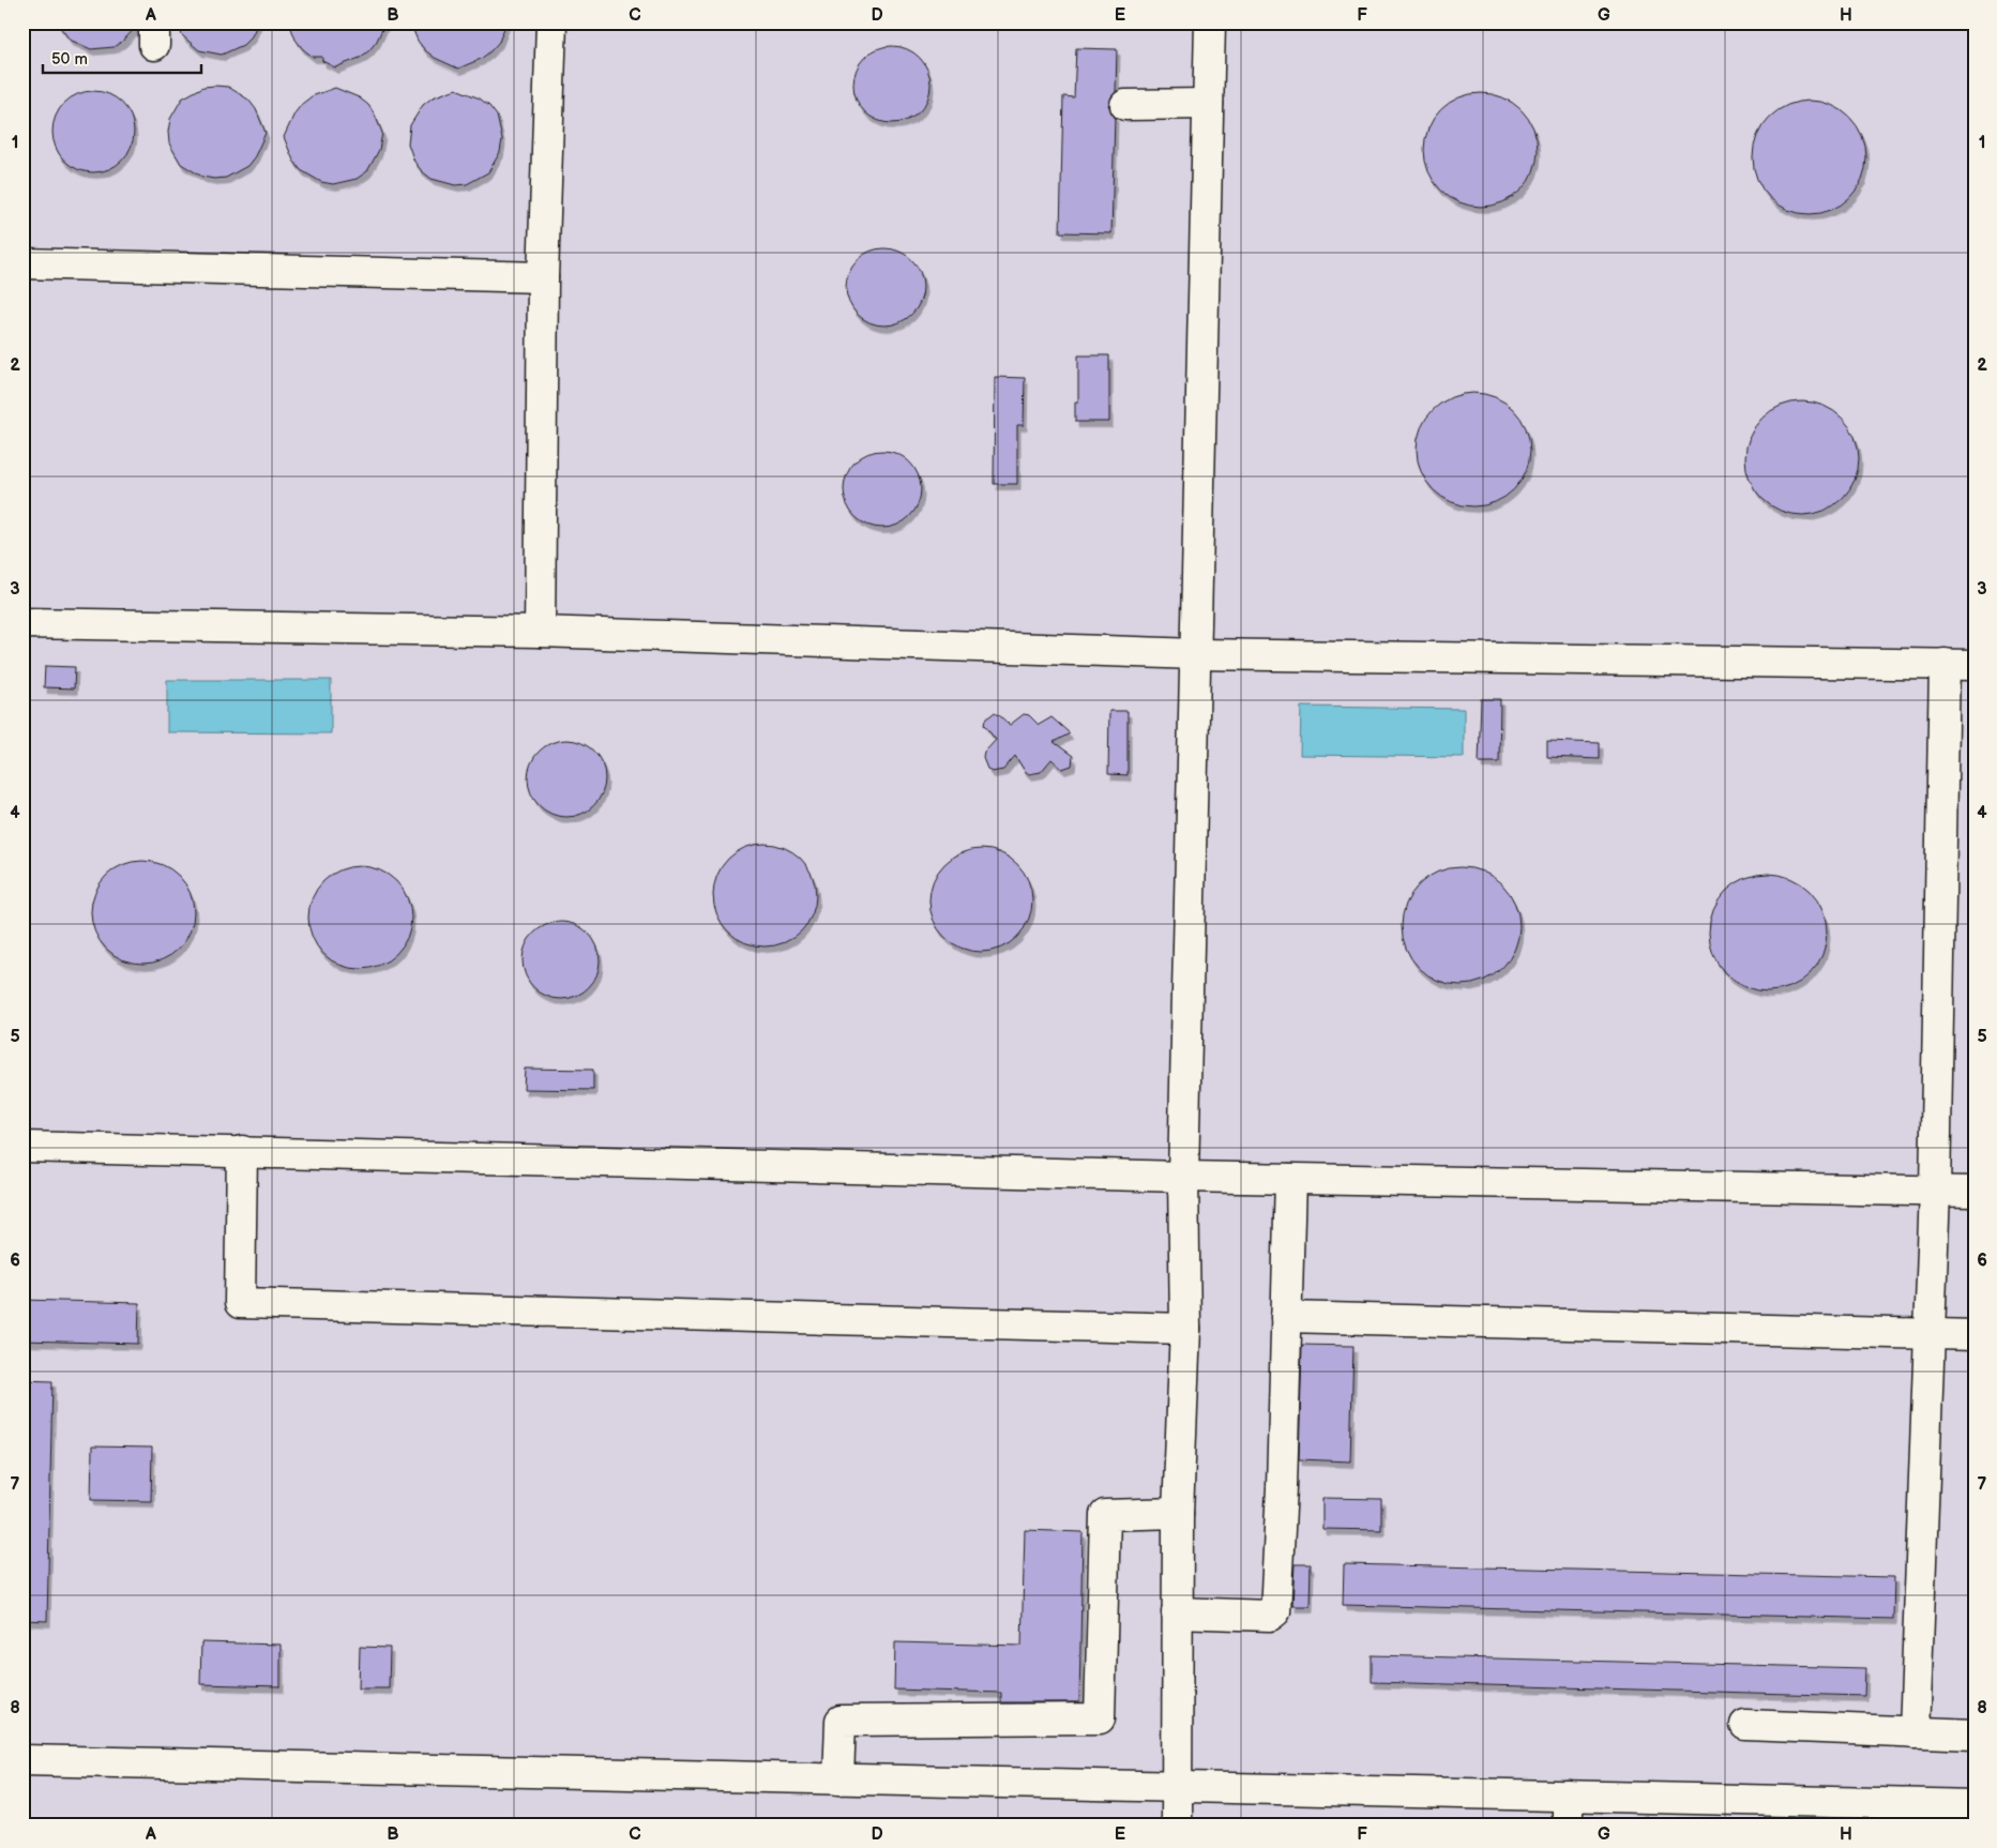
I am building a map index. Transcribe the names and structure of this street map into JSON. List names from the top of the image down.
{
  "scale_bar": "50 m",
  "grid": {
    "columns": [
      "A",
      "B",
      "C",
      "D",
      "E",
      "F",
      "G",
      "H"
    ],
    "rows": [
      "1",
      "2",
      "3",
      "4",
      "5",
      "6",
      "7",
      "8"
    ]
  }
}
